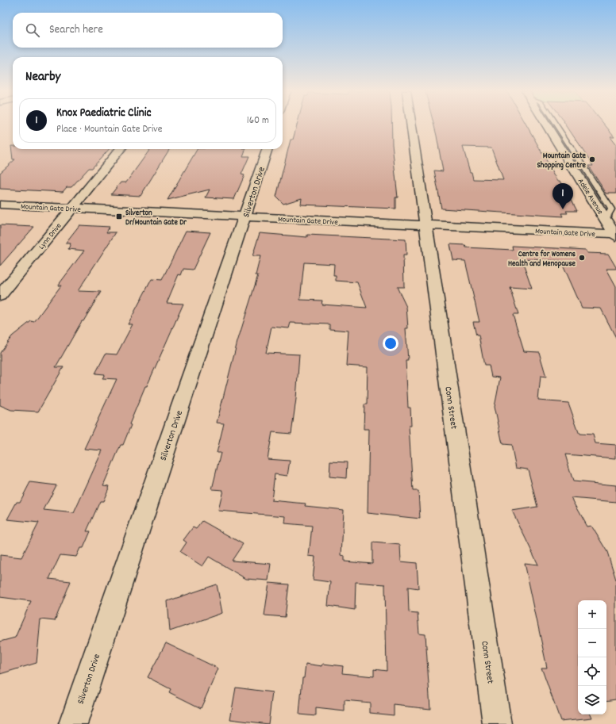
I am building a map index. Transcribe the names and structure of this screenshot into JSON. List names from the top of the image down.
{
  "streets": {
    "street": [
      "Silverton Drive",
      "Adele Avenue",
      "Mountain Gate Drive",
      "Lynn Drive",
      "Conn Street"
    ]
  },
  "crossings": [
    ["Silverton Drive", "Mountain Gate Drive"],
    ["Adele Avenue", "Mountain Gate Drive"],
    ["Mountain Gate Drive", "Lynn Drive"],
    ["Mountain Gate Drive", "Conn Street"]
  ],
  "places": {
    "other": ["Mountain Gate Shopping Centre", "Centre for Womens Health and Menopause"],
    "transit": ["Silverton Dr/Mountain Gate Dr"]
  },
  "page": {
    "search": "Search here",
    "heading": "Nearby",
    "list": [
      {
        "mark": "1",
        "name": "Knox Paediatric Clinic",
        "note": "Place · Mountain Gate Drive",
        "value": "160 m"
      }
    ],
    "pins": "1",
    "map_buttons": ["+", "−"]
  }
}
